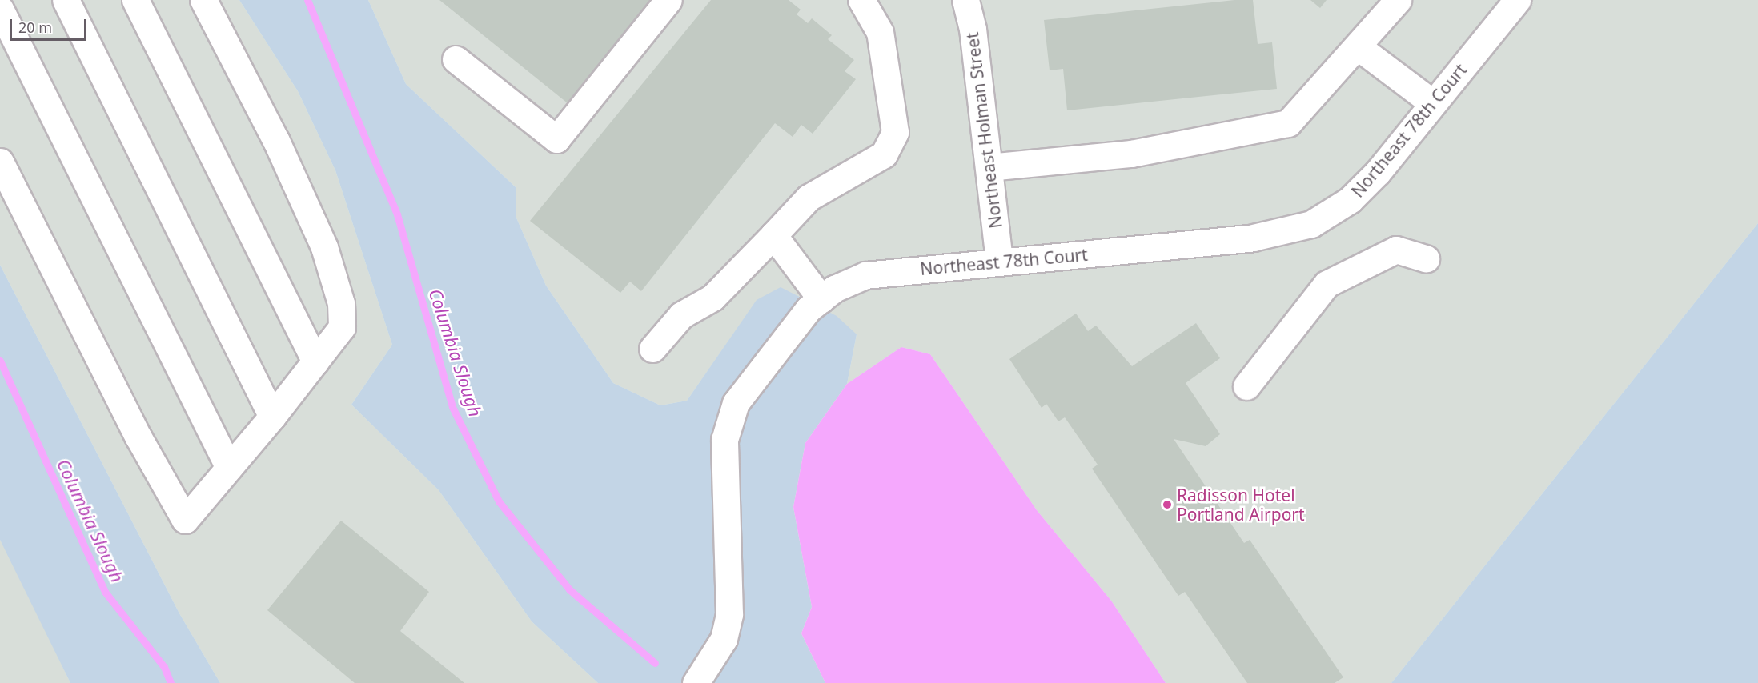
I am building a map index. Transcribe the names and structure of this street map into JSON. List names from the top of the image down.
{
  "streets": {
    "street": ["Northeast Holman Street", "Northeast 78th Court"]
  },
  "crossings": [
    ["Northeast Holman Street", "Northeast 78th Court"]
  ],
  "water": ["Columbia Slough"],
  "places": ["Radisson Hotel Portland Airport"],
  "scale_bar": "20 m"
}
